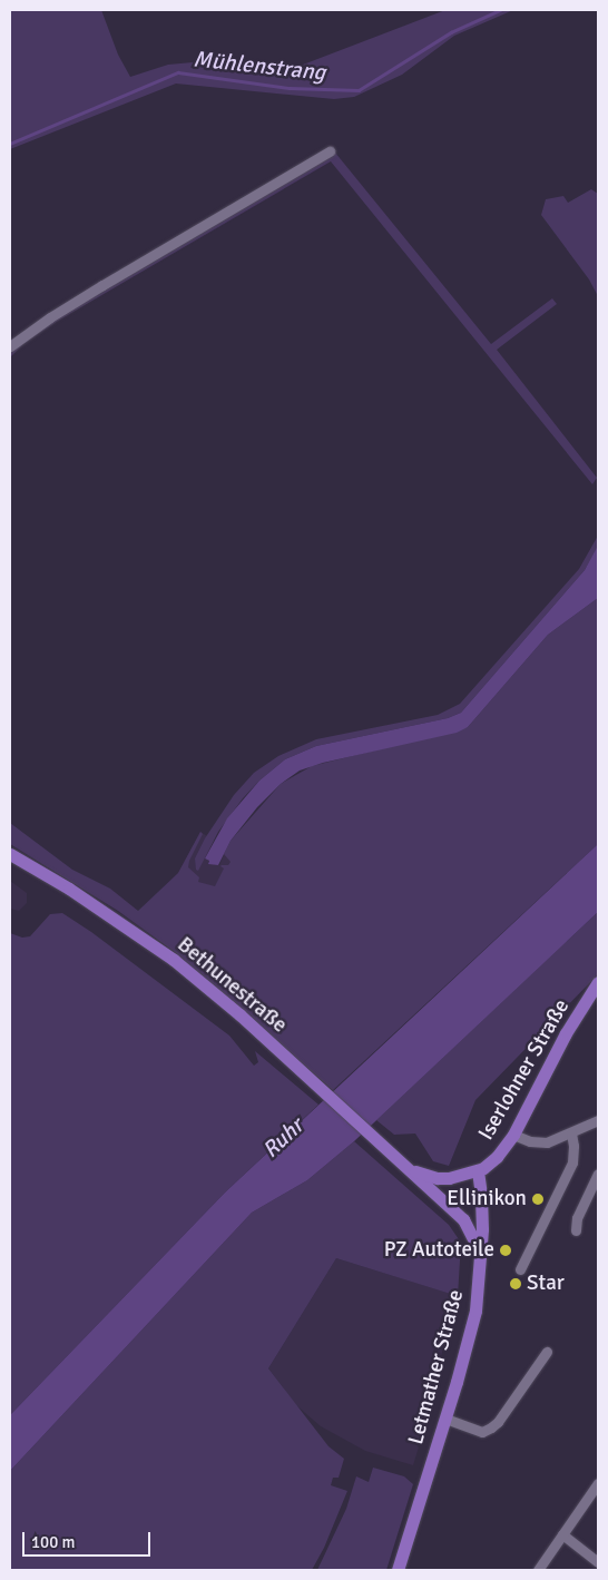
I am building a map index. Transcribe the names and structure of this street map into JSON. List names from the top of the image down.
{
  "streets": {
    "main road": ["Bethunestraße", "Iserlohner Straße", "Letmather Straße"]
  },
  "crossings": [
    ["Bethunestraße", "Iserlohner Straße"],
    ["Bethunestraße", "Letmather Straße"],
    ["Iserlohner Straße", "Letmather Straße"]
  ],
  "water": ["Mühlenstrang", "Ruhr"],
  "places": ["Ellinikon", "PZ Autoteile", "Star"],
  "scale_bar": "100 m"
}
